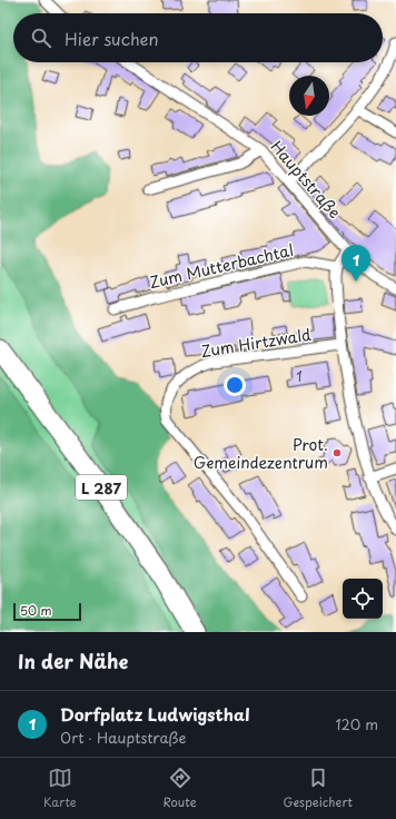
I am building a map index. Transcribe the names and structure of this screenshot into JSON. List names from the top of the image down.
{
  "streets": {
    "highway": ["L 287"],
    "street": ["Hauptstraße", "Zum Mutterbachtal", "Zum Hirtzwald"]
  },
  "places": ["Prot. Gemeindezentrum"],
  "house_numbers": ["1"],
  "scale_bar": "50 m",
  "north": "bottom",
  "page": {
    "search": "Hier suchen",
    "pins": "1",
    "scale": "50 m",
    "heading": "In der Nähe",
    "list": [
      {
        "mark": "1",
        "name": "Dorfplatz Ludwigsthal",
        "note": "Ort · Hauptstraße",
        "value": "120 m"
      }
    ],
    "nav": ["Karte", "Route", "Gespeichert"]
  }
}
